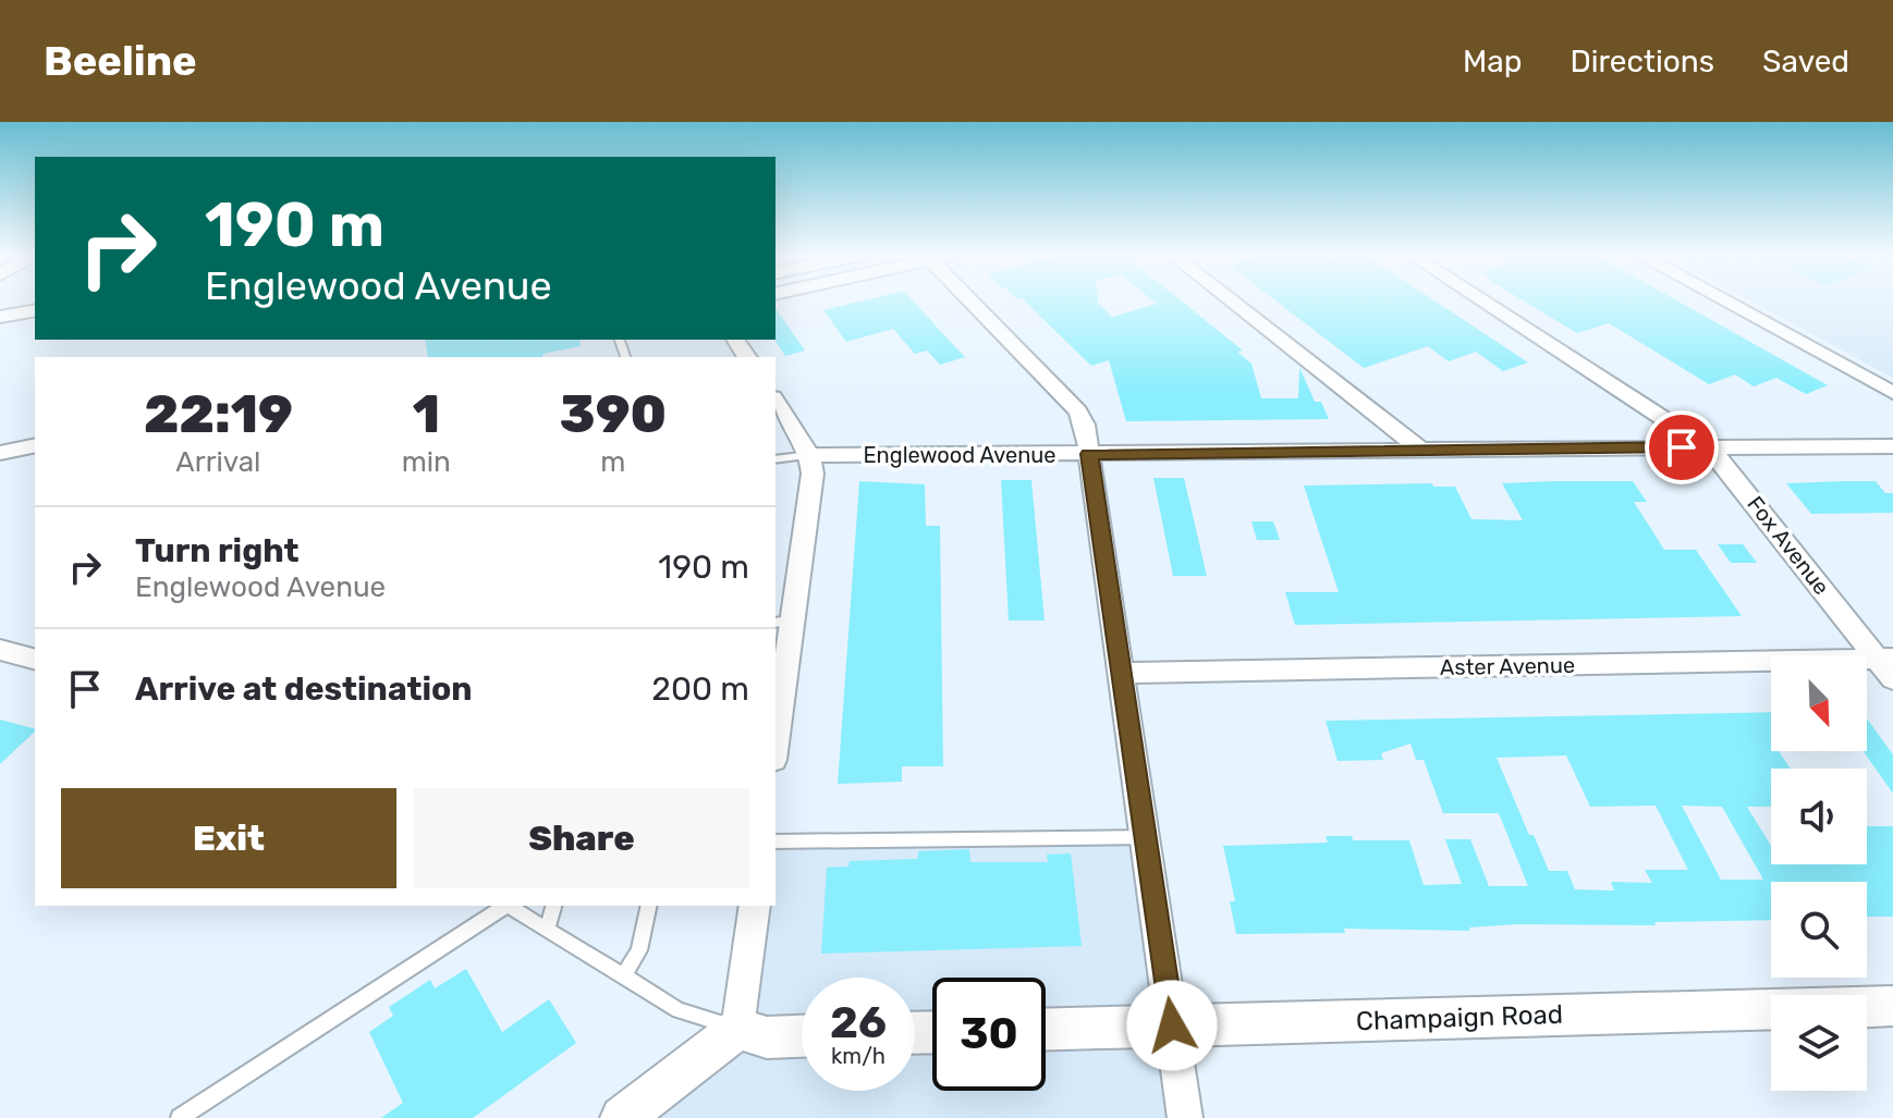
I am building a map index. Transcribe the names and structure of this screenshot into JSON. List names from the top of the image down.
{
  "streets": {
    "street": [
      "Englewood Avenue",
      "Fox Avenue",
      "Aster Avenue",
      "Champaign Road"
    ]
  },
  "crossings": [
    ["Englewood Avenue", "Fox Avenue"],
    ["Fox Avenue", "Aster Avenue"]
  ],
  "north": "bottom right",
  "page": {
    "header": "Beeline",
    "nav": ["Map", "Directions", "Saved"],
    "turn": ["190 m", "Englewood Avenue"],
    "eta": [
      "22:19",
      "Arrival",
      "1",
      "min",
      "390",
      "m"
    ],
    "list": [
      {
        "name": "Turn right",
        "note": "Englewood Avenue",
        "value": "190 m"
      },
      {
        "name": "Arrive at destination",
        "value": "200 m"
      }
    ],
    "buttons": ["Exit", "Share"],
    "speed": "26 km/h",
    "limit": "30"
  }
}
